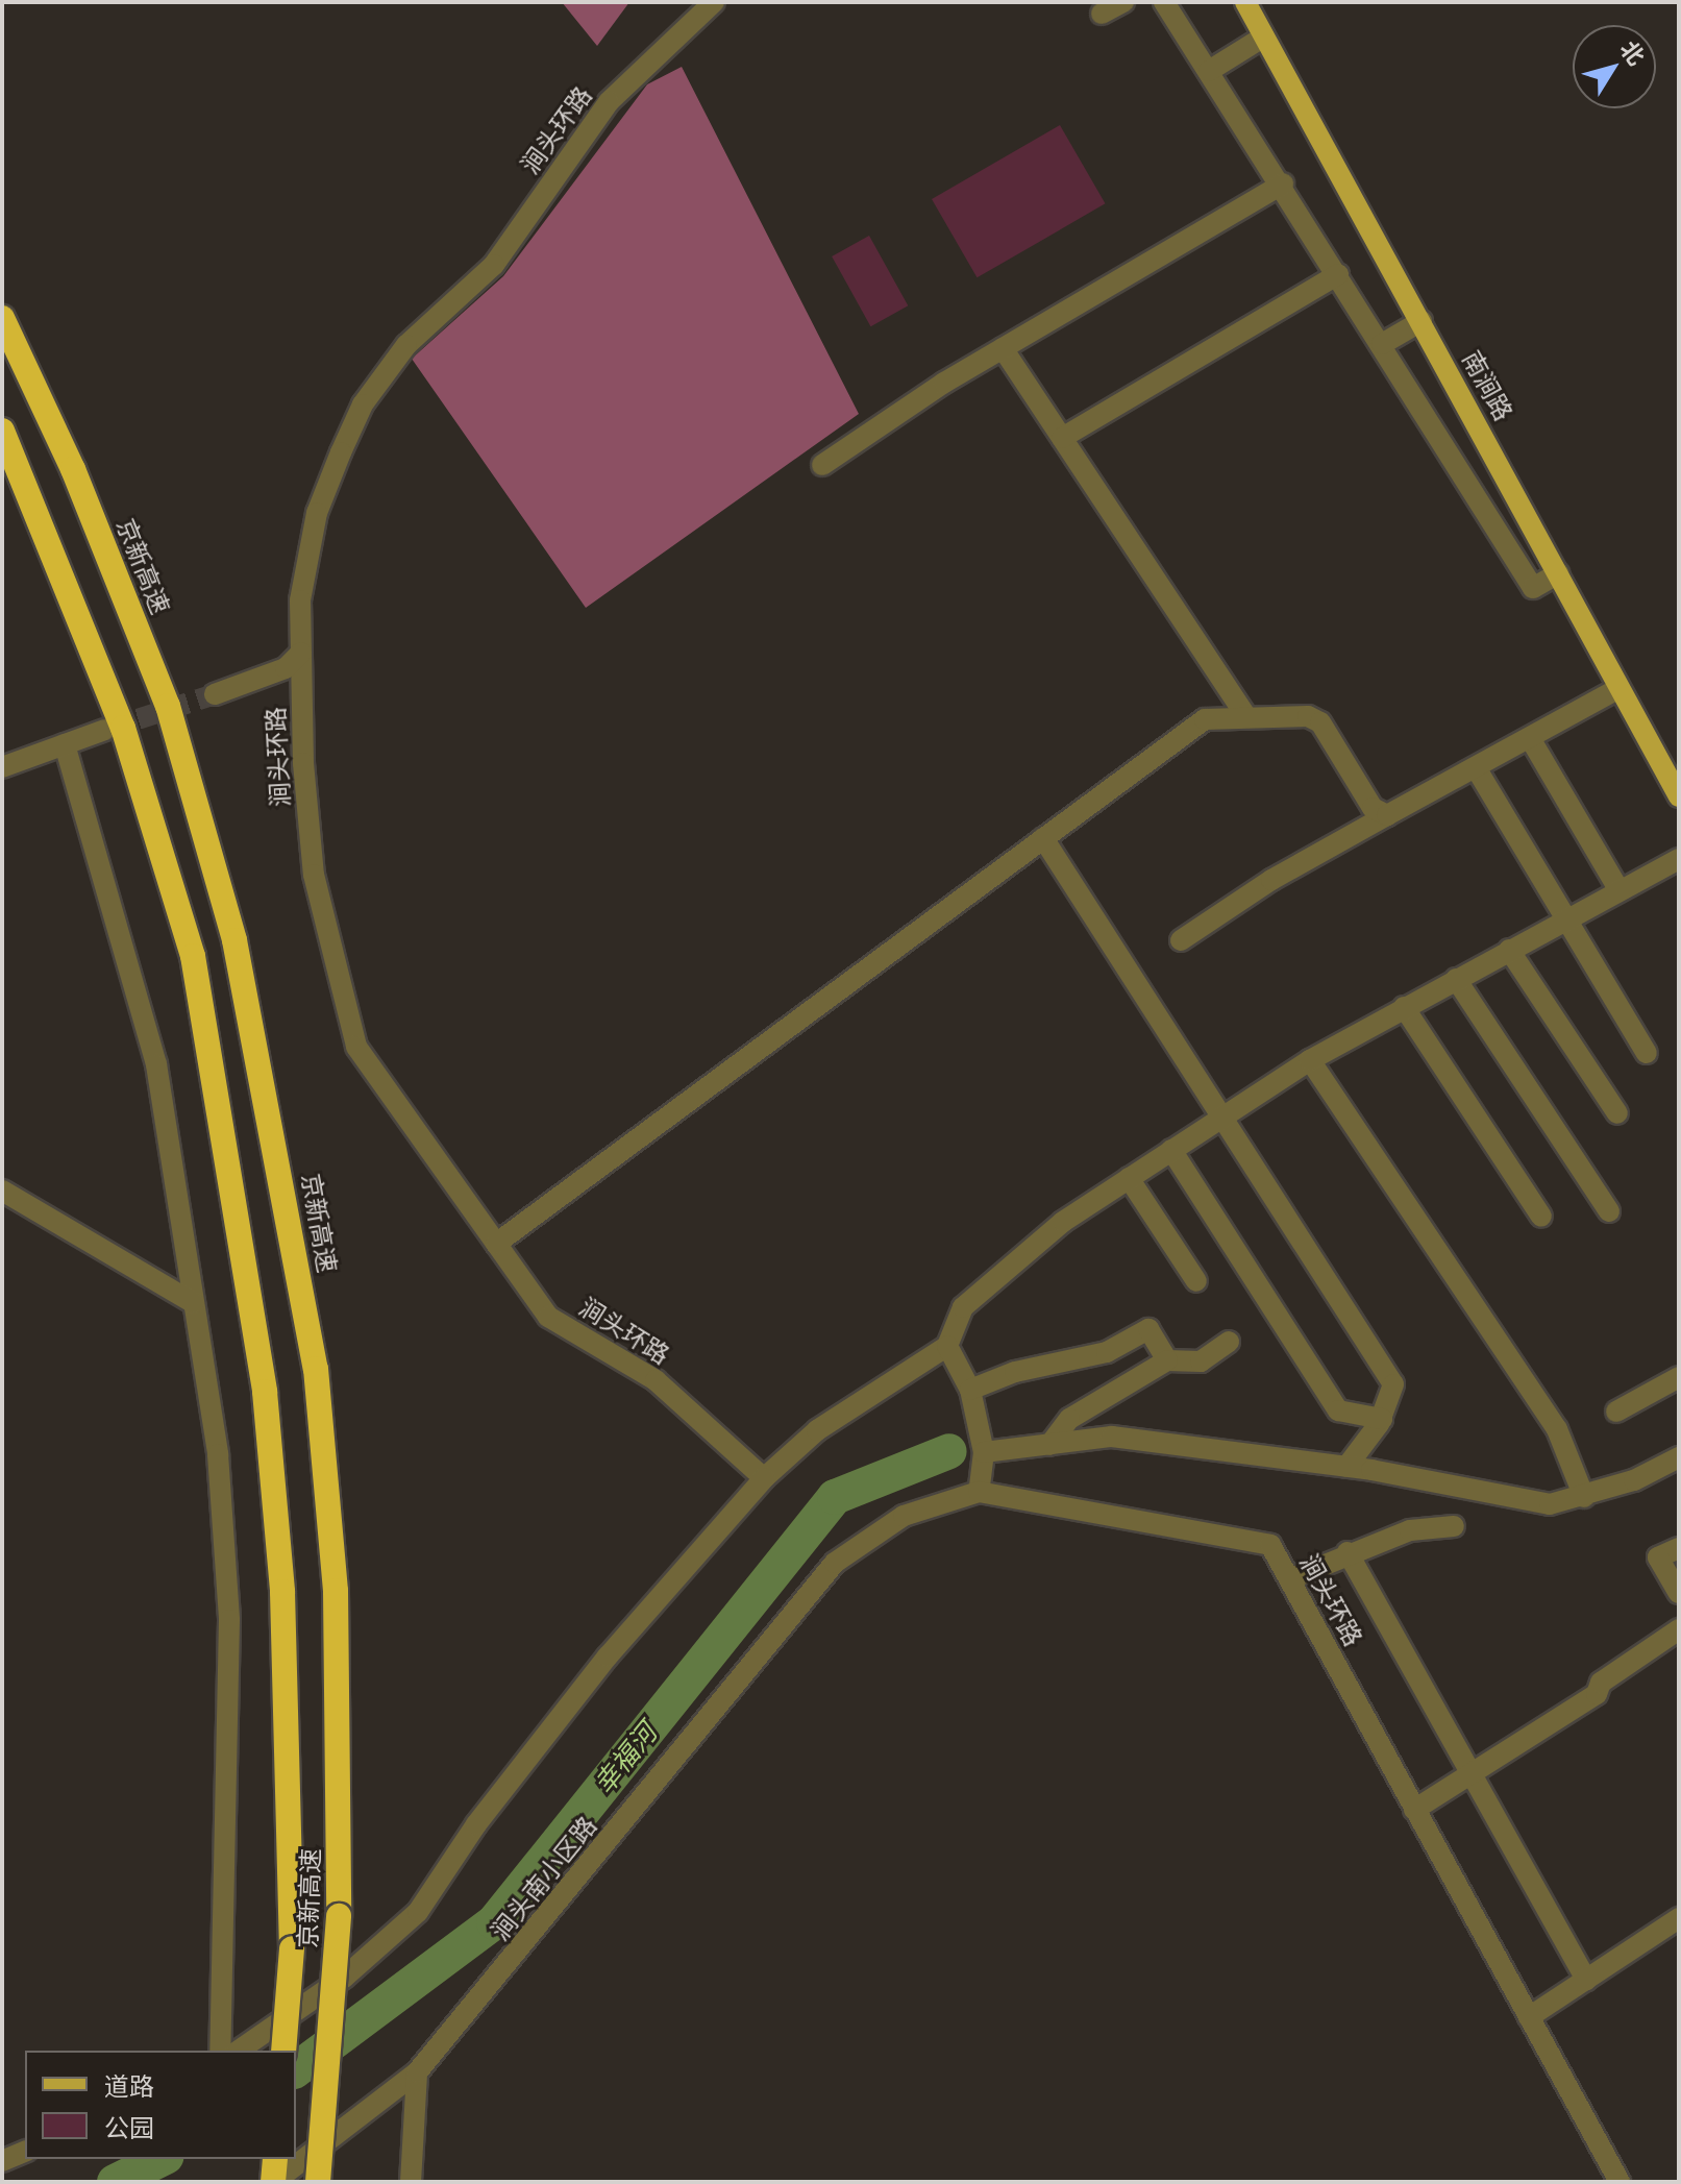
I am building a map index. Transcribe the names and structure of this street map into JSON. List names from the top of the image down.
{
  "streets": {
    "highway": ["京新高速"],
    "main road": ["南涧路"],
    "street": ["涧头环路", "涧头南小区路"]
  },
  "crossings": [
    ["涧头环路", "涧头南小区路"]
  ],
  "water": ["幸福河"],
  "legend": ["道路", "公园"],
  "north": "top right"
}
